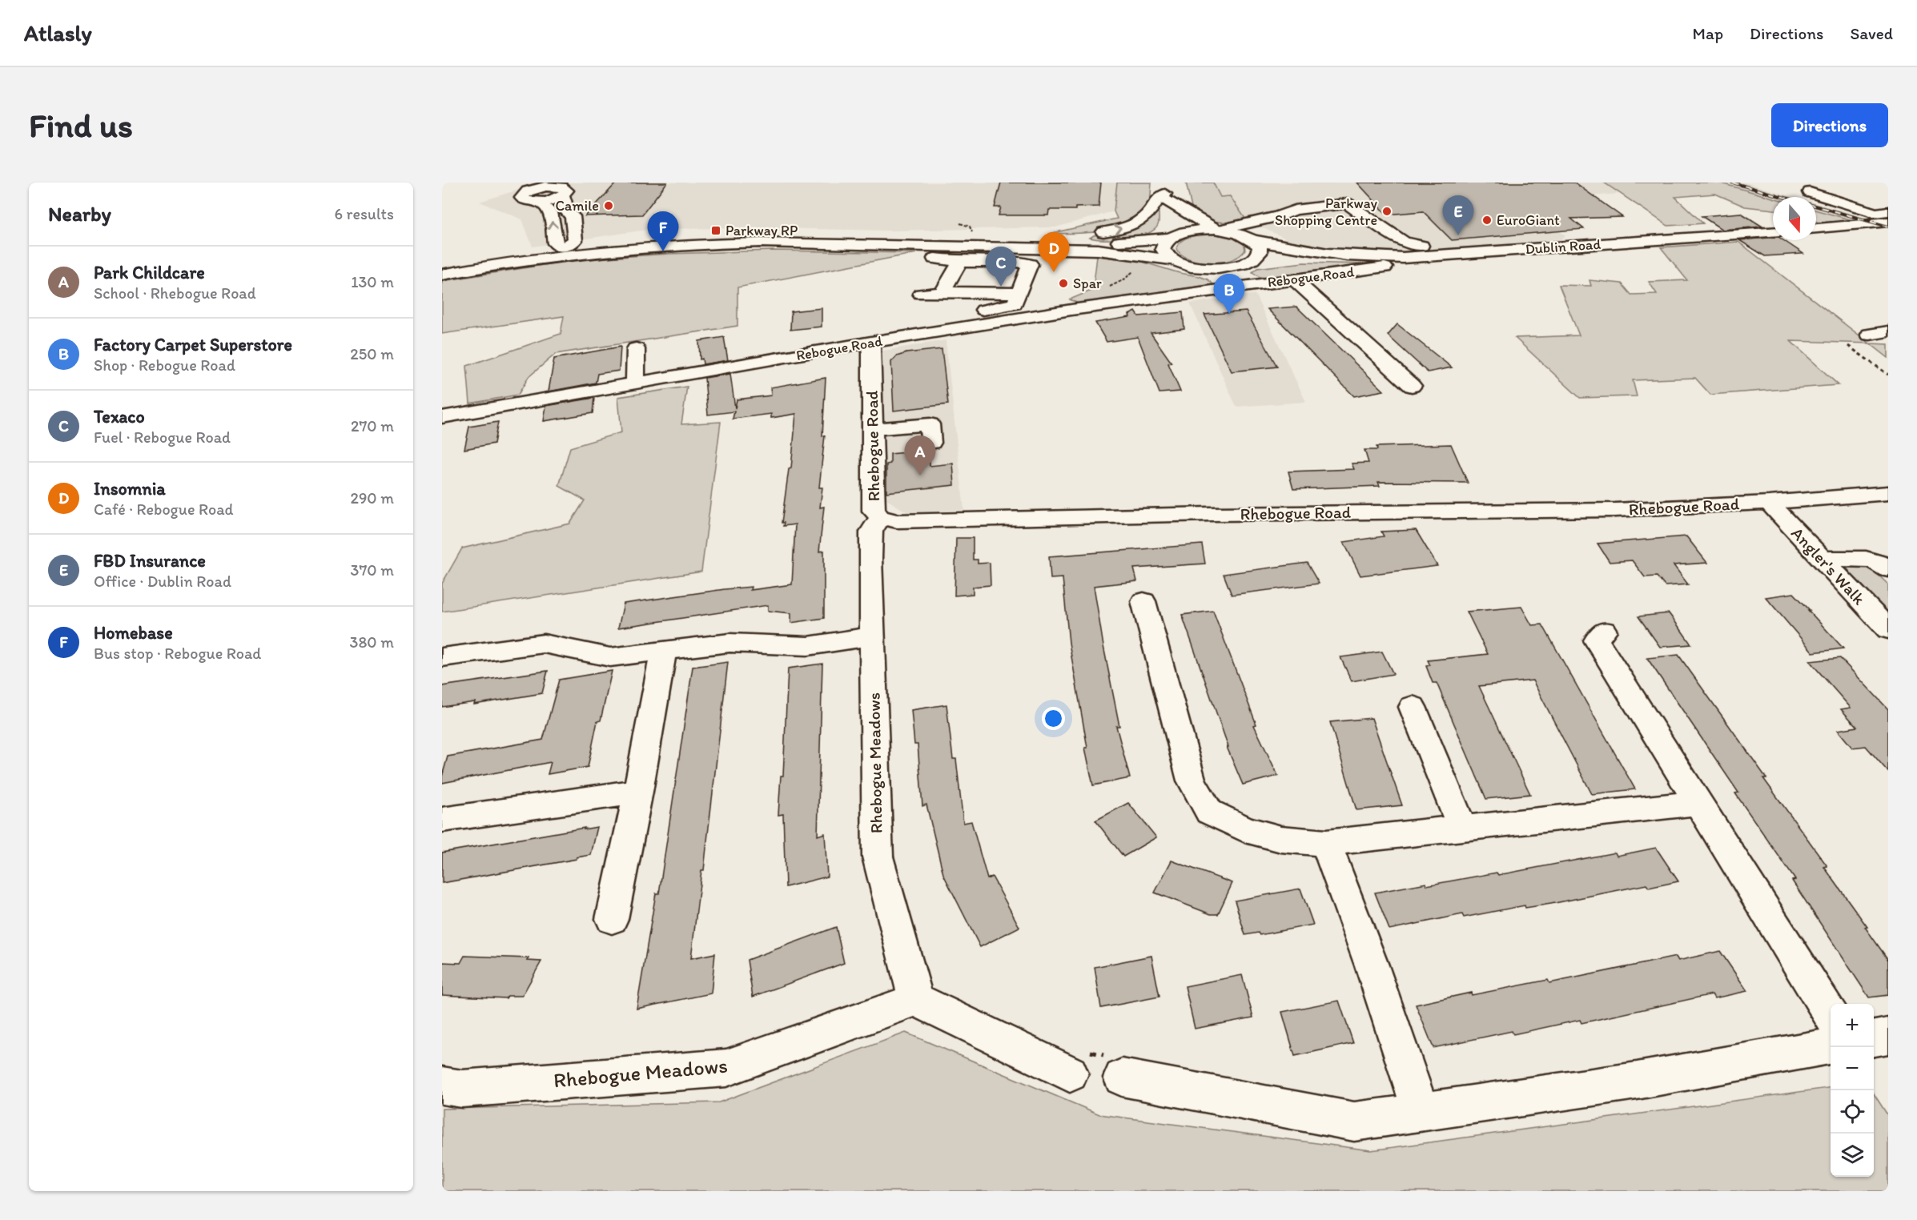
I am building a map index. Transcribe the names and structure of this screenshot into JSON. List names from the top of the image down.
{
  "streets": {
    "street": [
      "Dublin Road",
      "Rebogue Road",
      "Rhebogue Road",
      "Angler's Walk",
      "Rhebogue Meadows"
    ]
  },
  "crossings": [
    ["Rebogue Road", "Rhebogue Road"],
    ["Rhebogue Road", "Angler's Walk"],
    ["Rhebogue Road", "Rhebogue Meadows"]
  ],
  "places": {
    "other": [
      "Camile",
      "Parkway Shopping Centre",
      "EuroGiant",
      "Spar"
    ],
    "transit": ["Parkway RP"]
  },
  "north": "bottom",
  "page": {
    "header": "Atlasly",
    "nav": ["Map", "Directions", "Saved"],
    "buttons": "Directions",
    "title": "Find us",
    "heading": ["Nearby", "6 results"],
    "pins": [
      "E",
      "F",
      "D",
      "C",
      "B",
      "A"
    ],
    "list": [
      {
        "mark": "A",
        "name": "Park Childcare",
        "note": "School · Rhebogue Road",
        "value": "130 m"
      },
      {
        "mark": "B",
        "name": "Factory Carpet Superstore",
        "note": "Shop · Rebogue Road",
        "value": "250 m"
      },
      {
        "mark": "C",
        "name": "Texaco",
        "note": "Fuel · Rebogue Road",
        "value": "270 m"
      },
      {
        "mark": "D",
        "name": "Insomnia",
        "note": "Café · Rebogue Road",
        "value": "290 m"
      },
      {
        "mark": "E",
        "name": "FBD Insurance",
        "note": "Office · Dublin Road",
        "value": "370 m"
      },
      {
        "mark": "F",
        "name": "Homebase",
        "note": "Bus stop · Rebogue Road",
        "value": "380 m"
      }
    ],
    "map_buttons": ["+", "−"]
  }
}
